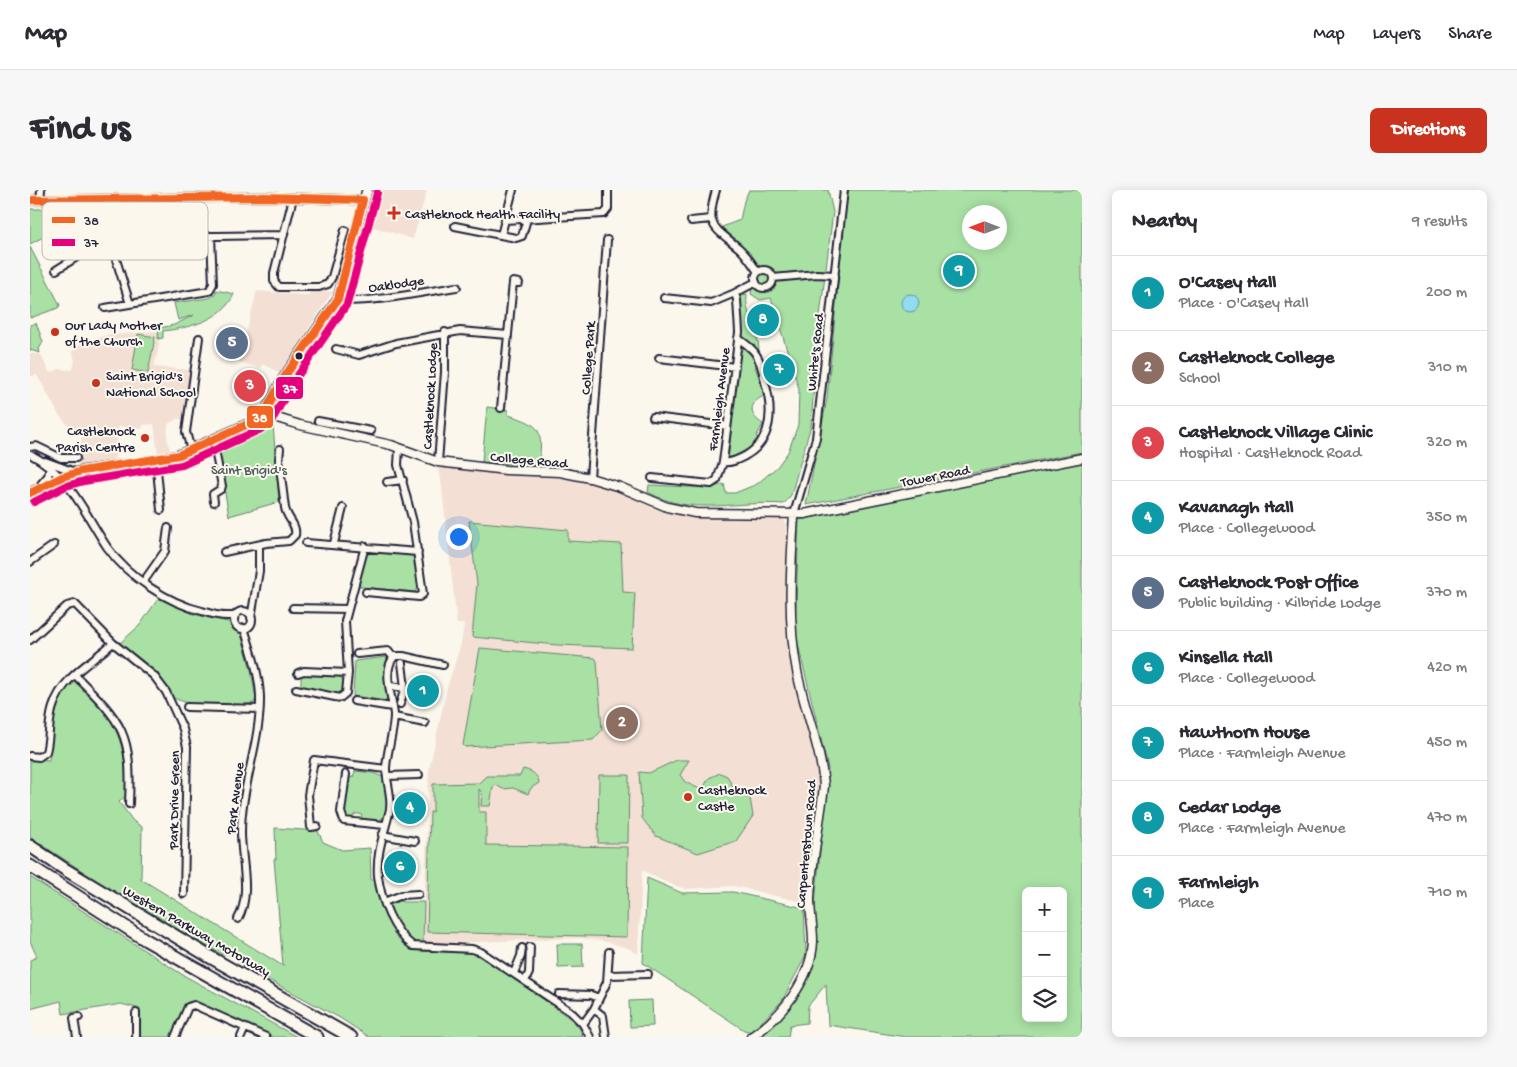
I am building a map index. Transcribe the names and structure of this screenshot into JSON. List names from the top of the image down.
{
  "streets": {
    "highway": ["Western Parkway Motorway"],
    "street": [
      "Oaklodge",
      "White's Road",
      "College Park",
      "Castleknock Lodge",
      "Farmleigh Avenue",
      "College Road",
      "Tower Road",
      "Park Avenue",
      "Park Drive Green",
      "Carpenterstown Road"
    ]
  },
  "crossings": [
    ["White's Road", "College Road"],
    ["White's Road", "Tower Road"],
    ["White's Road", "Carpenterstown Road"],
    ["College Park", "College Road"],
    ["Castleknock Lodge", "College Road"],
    ["College Road", "Tower Road"],
    ["College Road", "Carpenterstown Road"],
    ["Tower Road", "Carpenterstown Road"]
  ],
  "parks": ["Saint Brigid's"],
  "places": {
    "health": ["Castleknock Health Facility"],
    "other": [
      "Our Lady Mother of the Church",
      "Saint Brigid's National School",
      "Castleknock Parish Centre",
      "Castleknock Castle"
    ]
  },
  "lines": ["transit line 37", "transit line 38"],
  "legend": ["38", "37"],
  "north": "left",
  "page": {
    "header": "Map",
    "nav": ["Map", "Layers", "Share"],
    "buttons": "Directions",
    "title": "Find us",
    "heading": ["Nearby", "9 results"],
    "pins": [
      "9",
      "8",
      "5",
      "7",
      "3",
      "1",
      "2",
      "4",
      "6"
    ],
    "list": [
      {
        "mark": "1",
        "name": "O'Casey Hall",
        "note": "Place · O'Casey Hall",
        "value": "200 m"
      },
      {
        "mark": "2",
        "name": "Castleknock College",
        "note": "School",
        "value": "310 m"
      },
      {
        "mark": "3",
        "name": "Castleknock Village Clinic",
        "note": "Hospital · Castleknock Road",
        "value": "320 m"
      },
      {
        "mark": "4",
        "name": "Kavanagh Hall",
        "note": "Place · Collegewood",
        "value": "350 m"
      },
      {
        "mark": "5",
        "name": "Castleknock Post Office",
        "note": "Public building · Kilbride Lodge",
        "value": "370 m"
      },
      {
        "mark": "6",
        "name": "Kinsella Hall",
        "note": "Place · Collegewood",
        "value": "420 m"
      },
      {
        "mark": "7",
        "name": "Hawthorn House",
        "note": "Place · Farmleigh Avenue",
        "value": "450 m"
      },
      {
        "mark": "8",
        "name": "Cedar Lodge",
        "note": "Place · Farmleigh Avenue",
        "value": "470 m"
      },
      {
        "mark": "9",
        "name": "Farmleigh",
        "note": "Place",
        "value": "710 m"
      }
    ],
    "map_buttons": ["+", "−"]
  }
}
